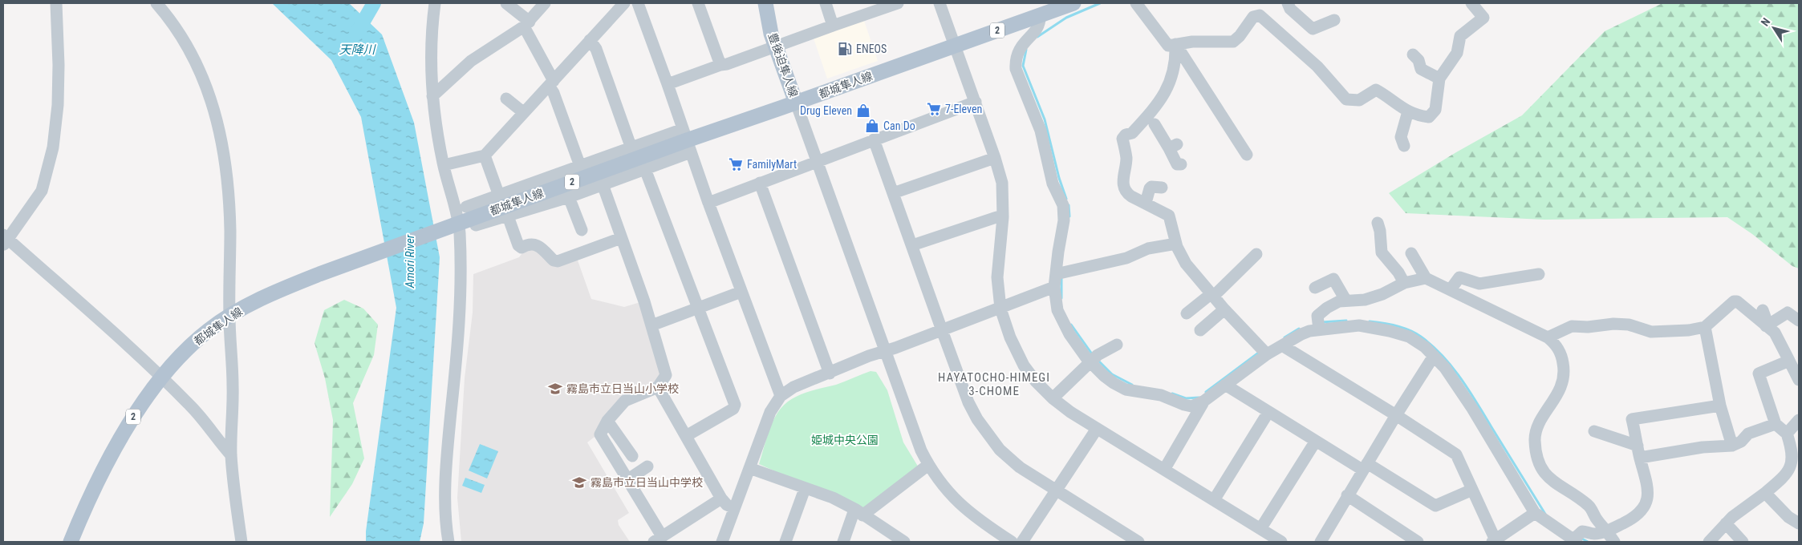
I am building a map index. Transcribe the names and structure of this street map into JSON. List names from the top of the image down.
{
  "streets": {
    "main road": ["2", "豊後迫隼人線", "都城隼人線"]
  },
  "crossings": [
    ["豊後迫隼人線", "都城隼人線"]
  ],
  "districts": ["HAYATOCHO-HIMEGI 3-CHOME"],
  "water": ["天降川", "Amori River"],
  "parks": ["姫城中央公園"],
  "places": {
    "fuel station": ["ENEOS"],
    "supermarket": ["7-Eleven", "FamilyMart"],
    "shop": ["Drug Eleven", "Can Do"],
    "school or university": ["霧島市立日当山小学校", "霧島市立日当山中学校"]
  },
  "north": "top left"
}
